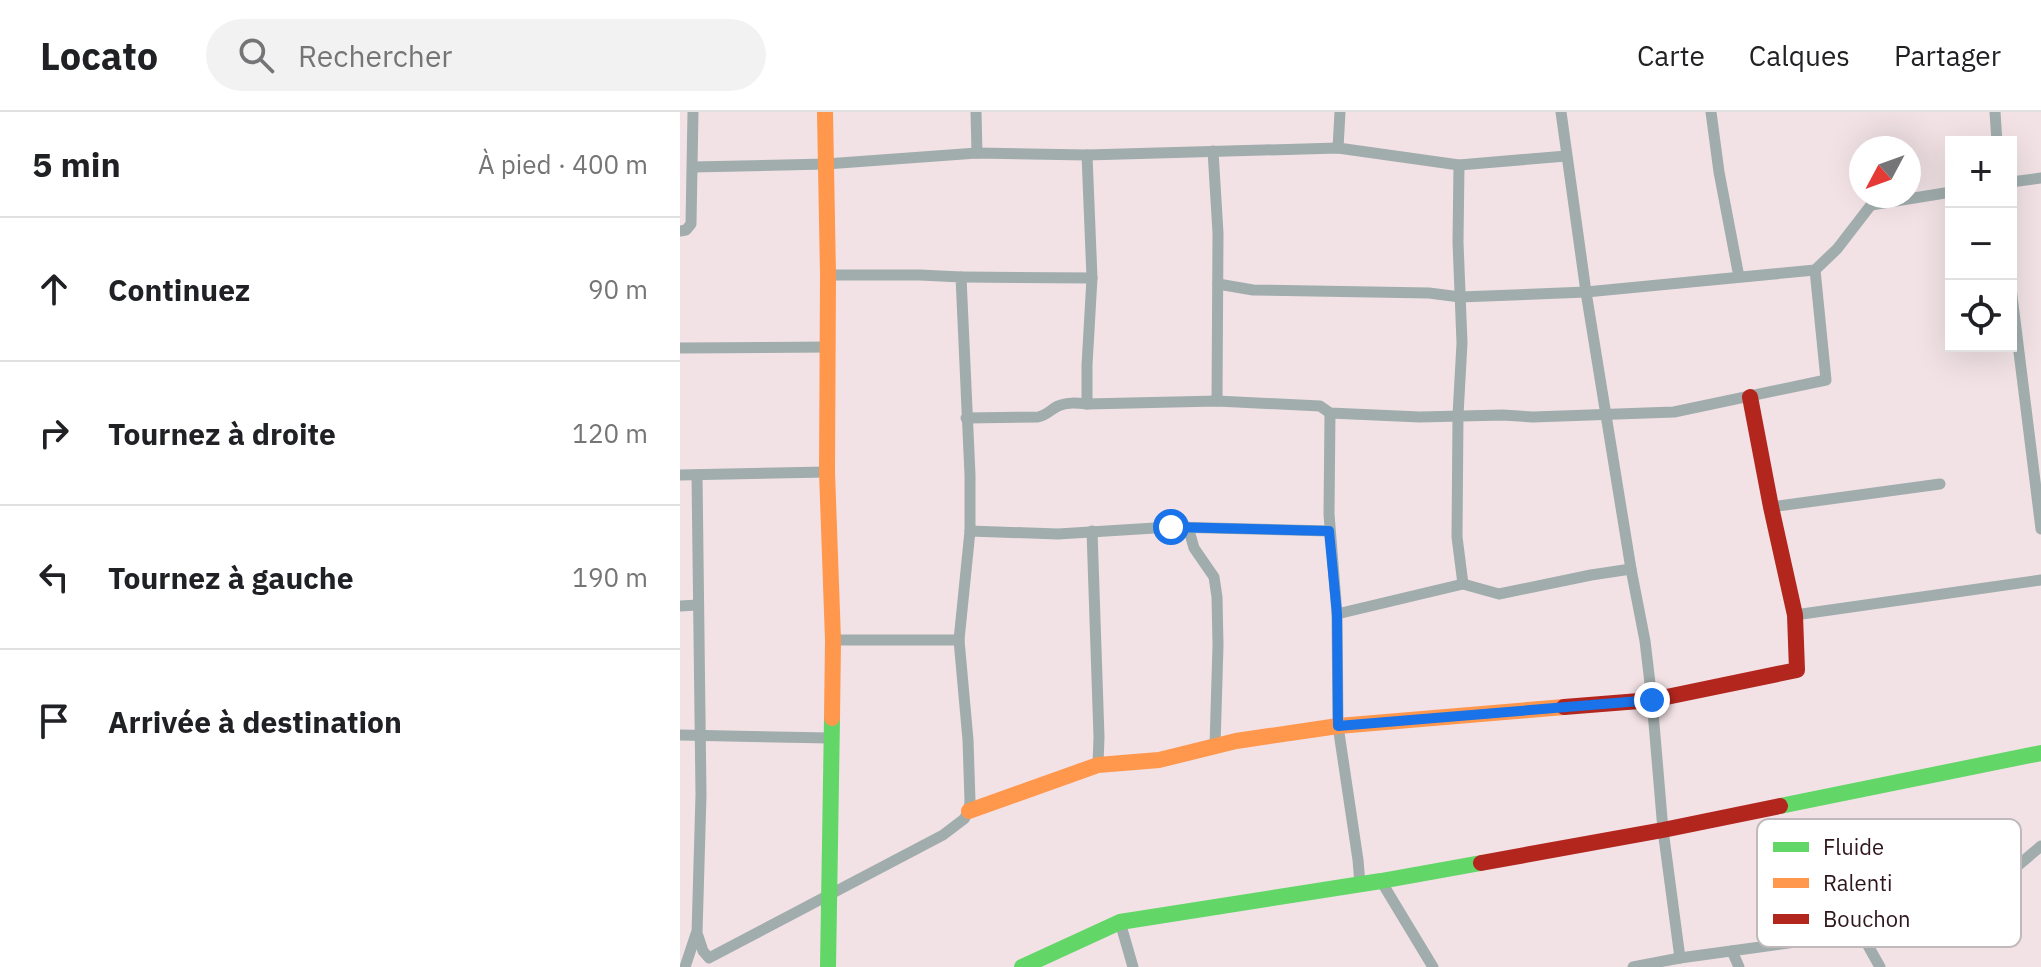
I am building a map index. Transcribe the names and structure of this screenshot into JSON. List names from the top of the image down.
{
  "legend": ["Fluide", "Ralenti", "Bouchon"],
  "north": "bottom left",
  "page": {
    "header": "Locato",
    "search": "Rechercher",
    "nav": ["Carte", "Calques", "Partager"],
    "heading": ["5 min", "À pied · 400 m"],
    "map_buttons": ["+", "−"],
    "list": [
      ["Continuez", "90 m"],
      ["Tournez à droite", "120 m"],
      ["Tournez à gauche", "190 m"],
      "Arrivée à destination"
    ]
  }
}
